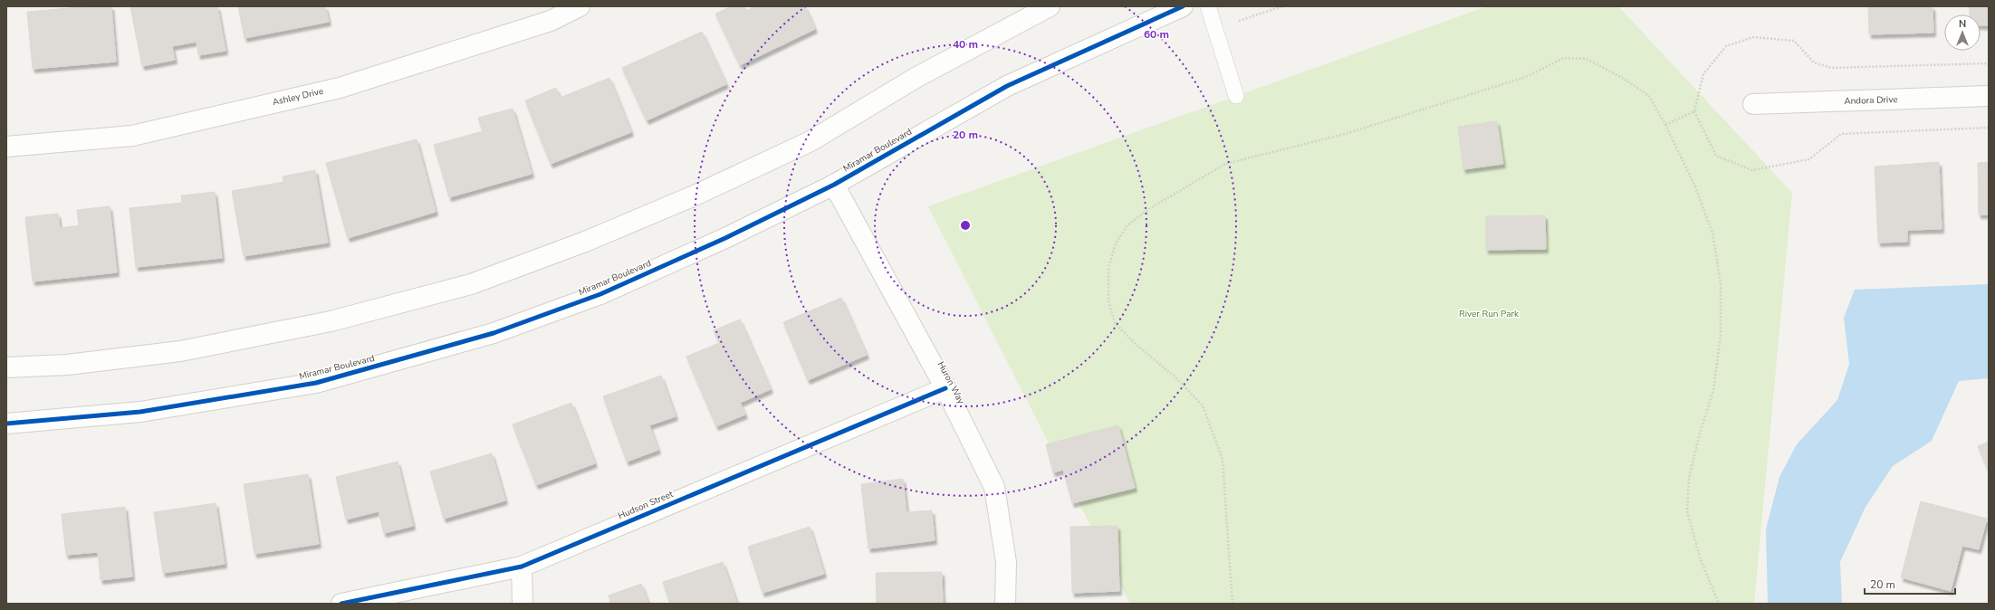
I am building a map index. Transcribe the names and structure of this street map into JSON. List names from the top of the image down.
{
  "streets": {
    "street": [
      "Ashley Drive",
      "Andora Drive",
      "Miramar Boulevard",
      "Huron Way",
      "Hudson Street"
    ]
  },
  "crossings": [
    ["Miramar Boulevard", "Huron Way"],
    ["Huron Way", "Hudson Street"]
  ],
  "parks": ["River Run Park"],
  "scale_bar": "20 m",
  "north": "top",
  "rings": ["60 m", "40 m", "20 m"]
}
